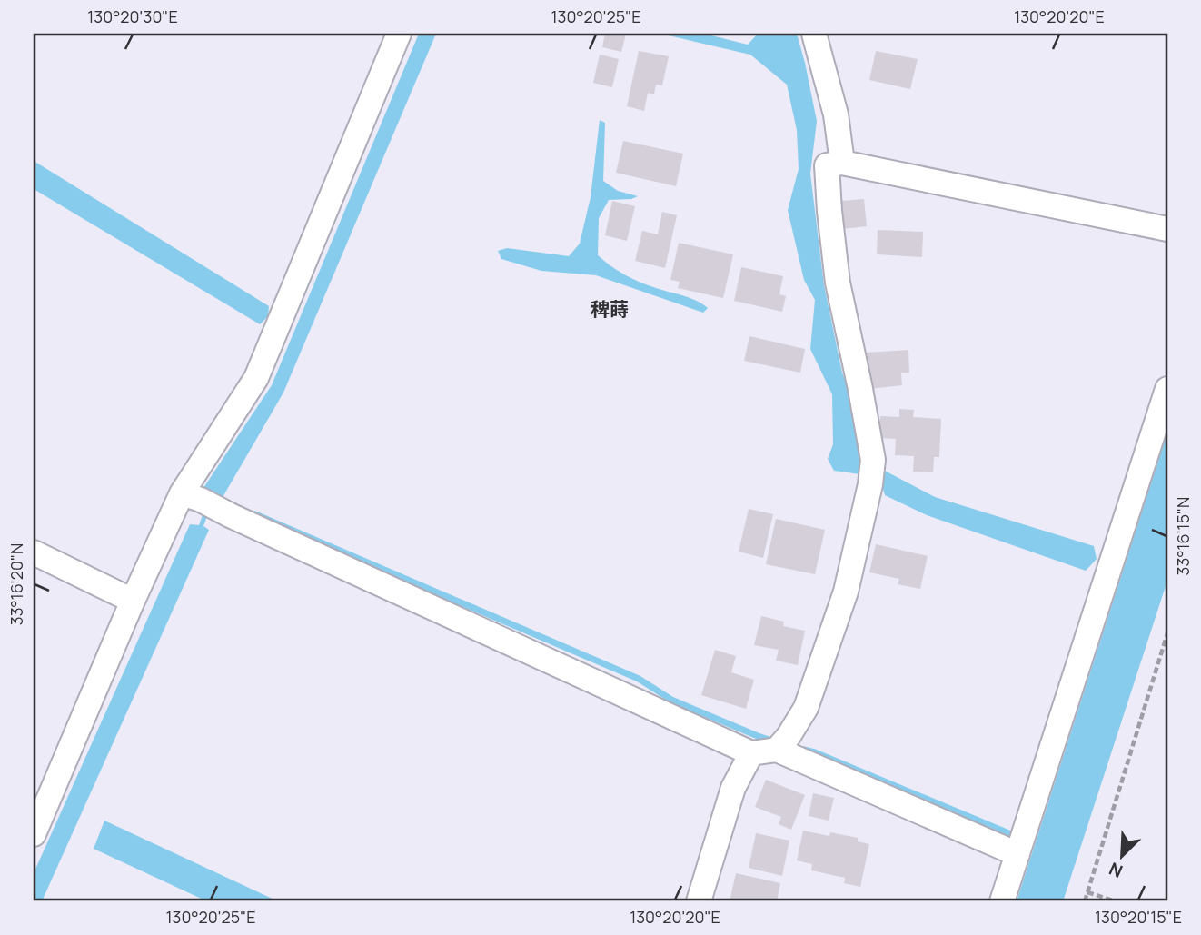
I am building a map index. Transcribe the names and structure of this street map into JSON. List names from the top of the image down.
{
  "districts": ["稗蒔"],
  "north": "bottom left",
  "coordinates": [
    "130°20'30\"E",
    "130°20'25\"E",
    "130°20'20\"E",
    "33°16'15\"N",
    "33°16'20\"N",
    "130°20'15\"E"
  ]
}
